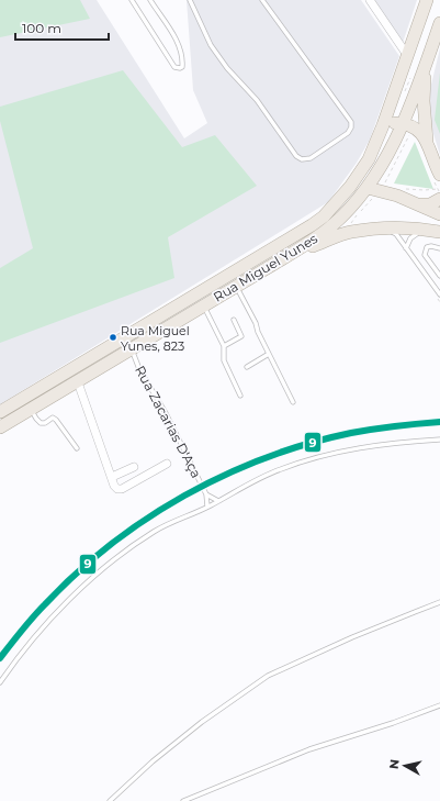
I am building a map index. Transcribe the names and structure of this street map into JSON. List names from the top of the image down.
{
  "streets": {
    "main road": ["Rua Miguel Yunes"],
    "lane": ["Rua Zacarias D'Aça"]
  },
  "crossings": [
    ["Rua Miguel Yunes", "Rua Zacarias D'Aça"]
  ],
  "places": ["Rua Miguel Yunes, 823"],
  "lines": ["transit line 9"],
  "scale_bar": "100 m",
  "north": "left"
}
